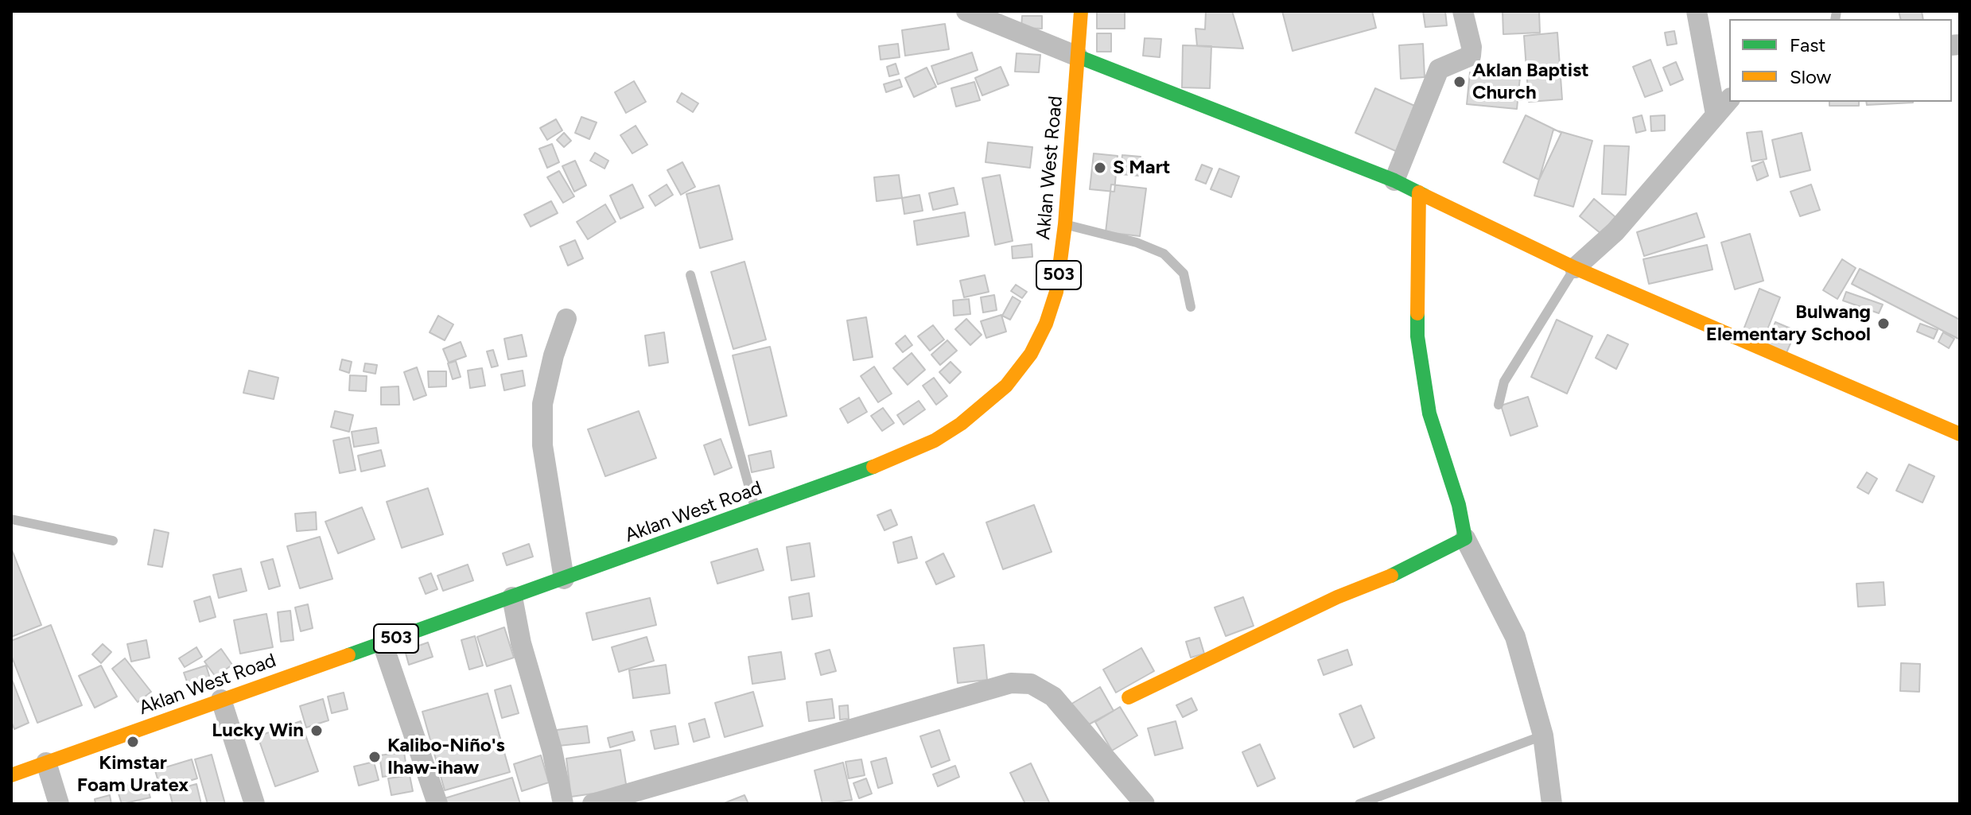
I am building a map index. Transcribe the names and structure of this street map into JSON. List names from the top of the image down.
{
  "streets": {
    "street": ["Aklan West Road", "503"]
  },
  "places": [
    "Aklan Baptist Church",
    "S Mart",
    "Bulwang Elementary School",
    "Lucky Win",
    "Kimstar Foam Uratex",
    "Kalibo-Niño's Ihaw-ihaw"
  ],
  "legend": ["Fast", "Slow"]
}
